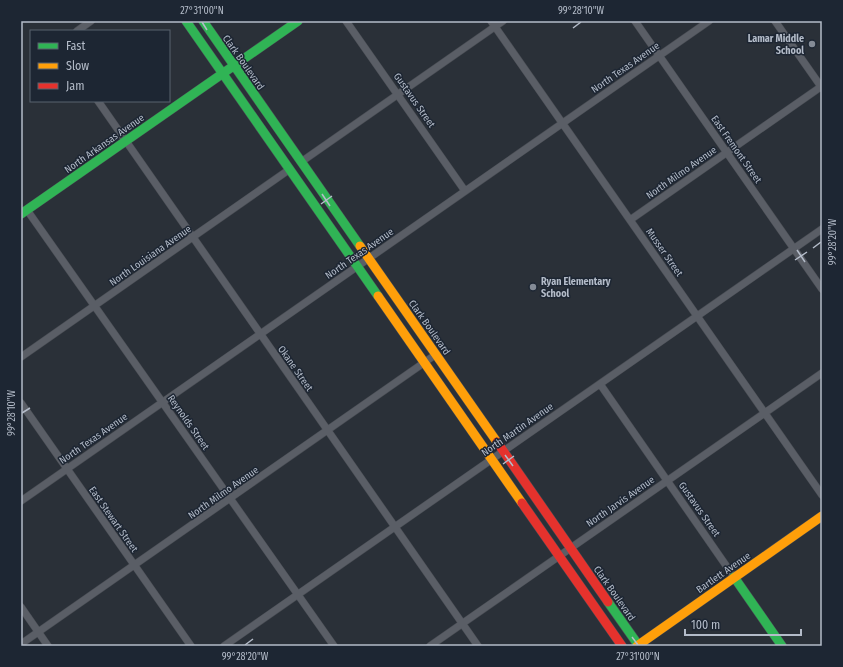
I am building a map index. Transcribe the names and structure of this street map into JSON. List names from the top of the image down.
{
  "streets": {
    "main road": [
      "Clark Boulevard",
      "Gustavus Street",
      "North Arkansas Avenue",
      "Bartlett Avenue"
    ],
    "street": [
      "North Texas Avenue",
      "East Fremont Street",
      "North Milmo Avenue",
      "Musser Street",
      "North Louisiana Avenue",
      "Okane Street",
      "Reynolds Street",
      "North Martin Avenue",
      "North Jarvis Avenue",
      "East Stewart Street"
    ]
  },
  "crossings": [
    ["Clark Boulevard", "North Texas Avenue"],
    ["Clark Boulevard", "North Arkansas Avenue"],
    ["Clark Boulevard", "North Milmo Avenue"],
    ["Clark Boulevard", "North Martin Avenue"],
    ["Clark Boulevard", "North Jarvis Avenue"],
    ["Clark Boulevard", "Bartlett Avenue"],
    ["North Texas Avenue", "Gustavus Street"],
    ["North Texas Avenue", "East Fremont Street"],
    ["North Texas Avenue", "Musser Street"],
    ["North Texas Avenue", "Okane Street"],
    ["North Texas Avenue", "Reynolds Street"],
    ["North Texas Avenue", "East Stewart Street"],
    ["Gustavus Street", "North Martin Avenue"],
    ["Gustavus Street", "North Jarvis Avenue"],
    ["Gustavus Street", "Bartlett Avenue"],
    ["North Arkansas Avenue", "Okane Street"],
    ["North Arkansas Avenue", "Reynolds Street"],
    ["East Fremont Street", "North Milmo Avenue"],
    ["East Fremont Street", "North Martin Avenue"],
    ["North Milmo Avenue", "Musser Street"],
    ["North Milmo Avenue", "Okane Street"],
    ["North Milmo Avenue", "Reynolds Street"],
    ["North Milmo Avenue", "East Stewart Street"],
    ["Musser Street", "North Martin Avenue"],
    ["Musser Street", "North Jarvis Avenue"],
    ["North Louisiana Avenue", "Okane Street"],
    ["North Louisiana Avenue", "Reynolds Street"],
    ["Okane Street", "North Martin Avenue"],
    ["Okane Street", "North Jarvis Avenue"],
    ["Reynolds Street", "North Martin Avenue"]
  ],
  "places": ["Lamar Middle School", "Ryan Elementary School"],
  "legend": ["Fast", "Slow", "Jam"],
  "scale_bar": "100 m",
  "coordinates": ["27°31'00\"N", "99°28'10\"W", "99°28'20\"W"]
}
